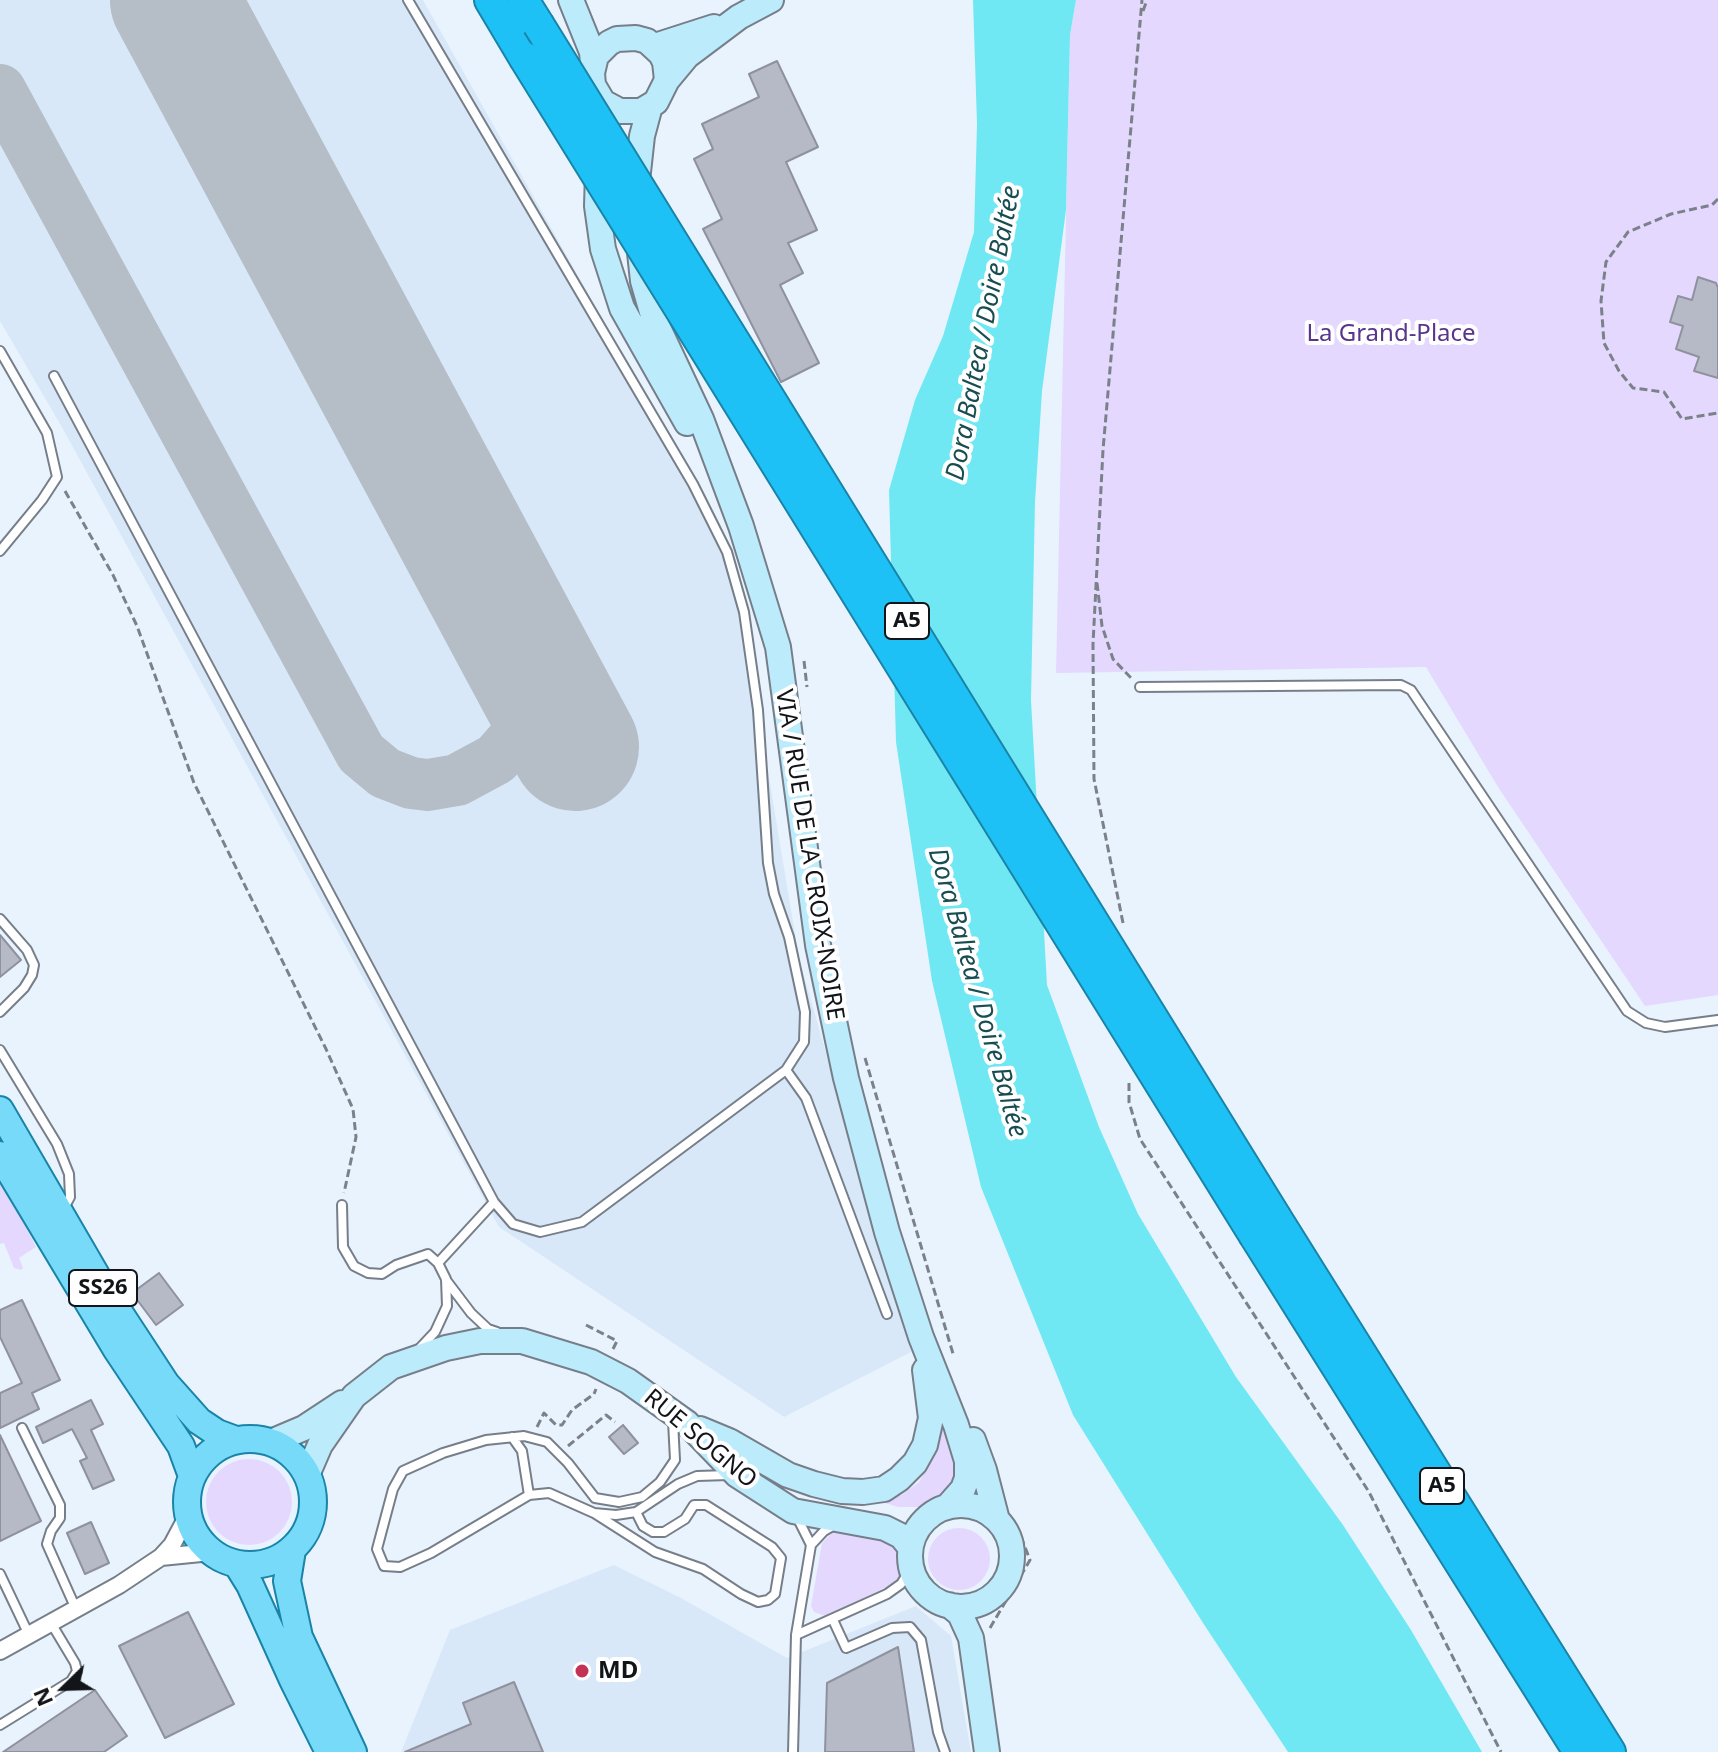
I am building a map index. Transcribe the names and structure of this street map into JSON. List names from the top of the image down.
{
  "streets": {
    "highway": ["A5"],
    "main road": ["SS26"],
    "street": ["VIA / RUE DE LA CROIX-NOIRE", "RUE SOGNO"]
  },
  "crossings": [
    ["VIA / RUE DE LA CROIX-NOIRE", "RUE SOGNO"],
    ["SS26", "RUE SOGNO"]
  ],
  "water": ["Dora Baltea / Doire Baltée"],
  "parks": ["La Grand-Place"],
  "places": ["MD"],
  "north": "bottom left"
}
